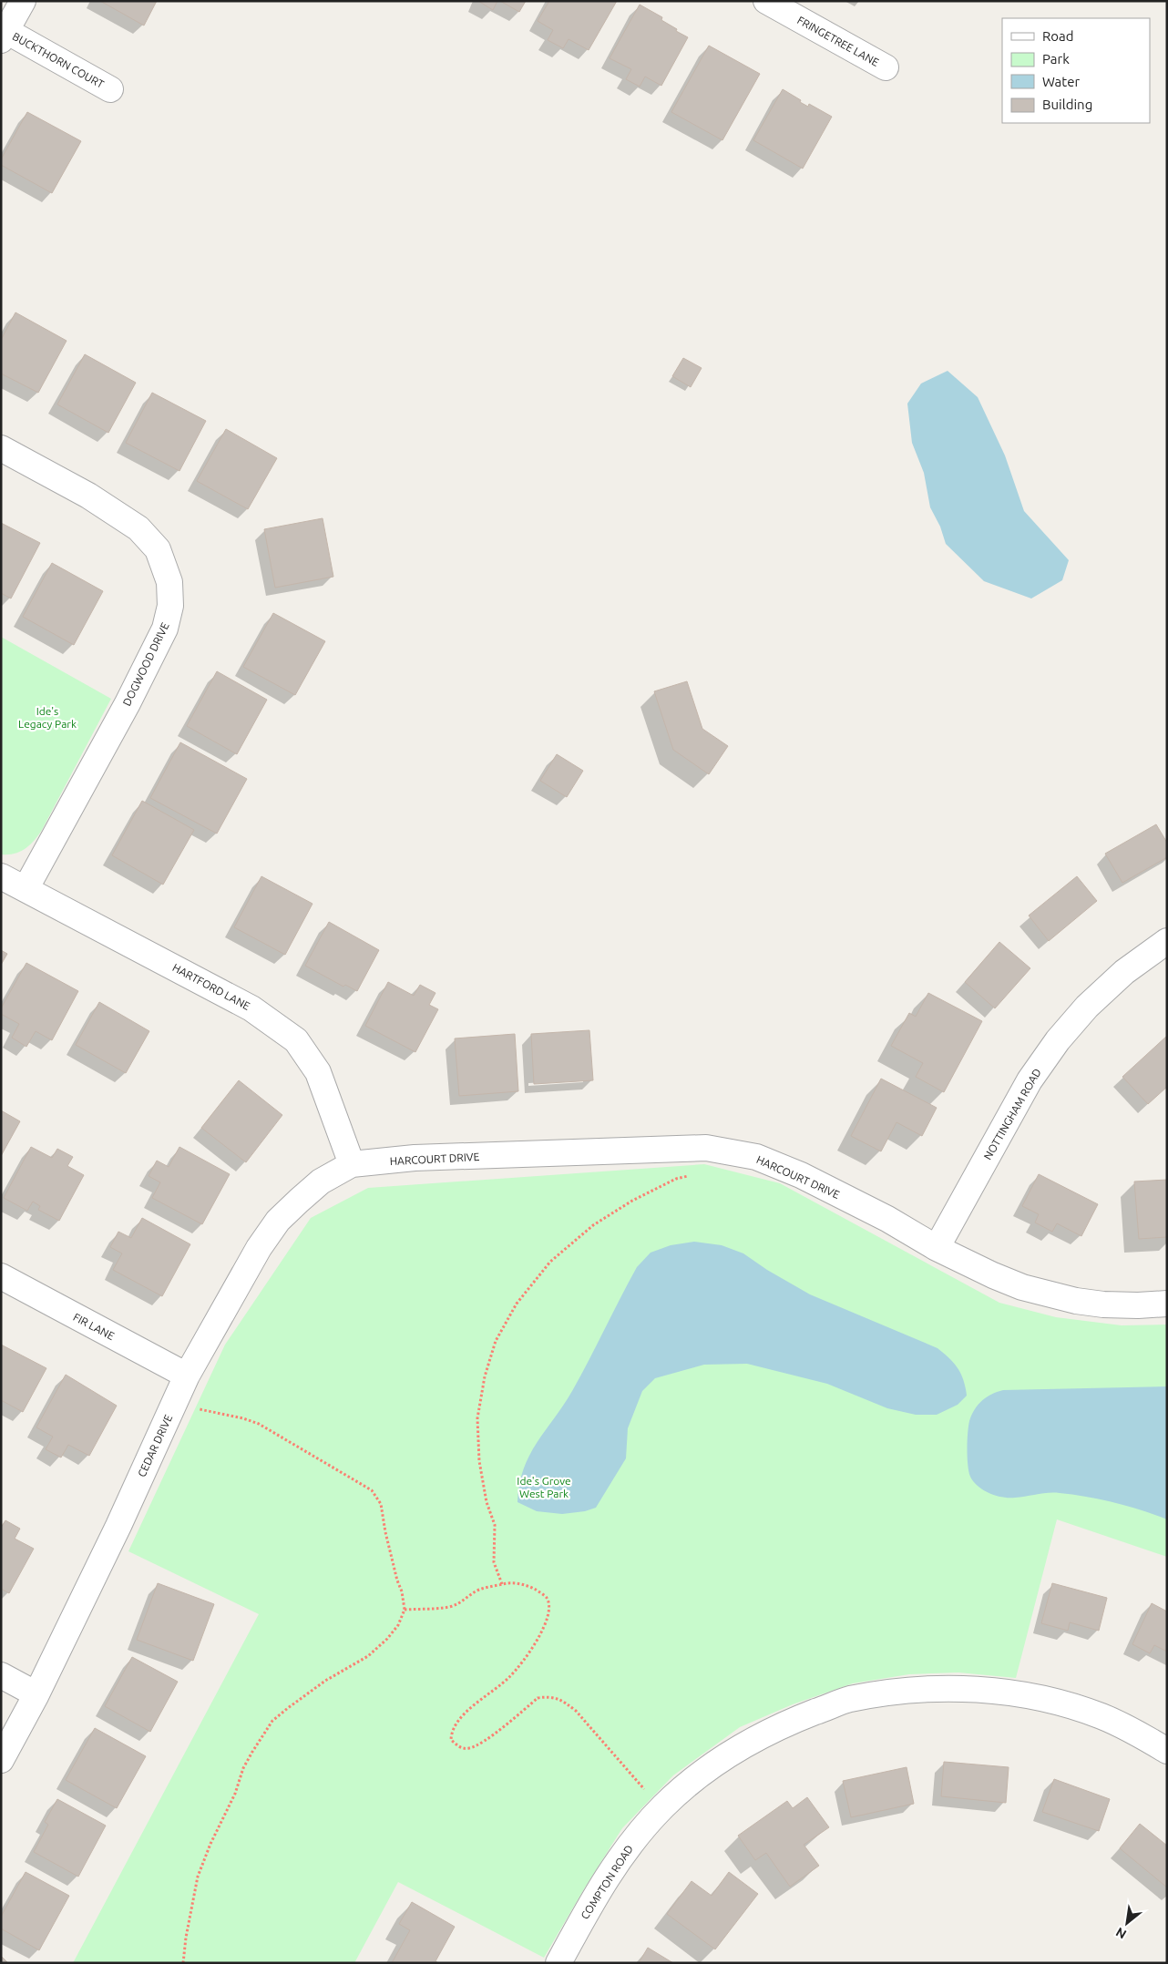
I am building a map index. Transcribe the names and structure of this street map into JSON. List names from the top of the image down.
{
  "streets": {
    "street": [
      "FRINGETREE LANE",
      "BUCKTHORN COURT",
      "DOGWOOD DRIVE",
      "HARTFORD LANE",
      "NOTTINGHAM ROAD",
      "HARCOURT DRIVE",
      "FIR LANE",
      "CEDAR DRIVE",
      "COMPTON ROAD"
    ]
  },
  "crossings": [
    ["DOGWOOD DRIVE", "HARTFORD LANE"],
    ["HARTFORD LANE", "HARCOURT DRIVE"],
    ["HARTFORD LANE", "CEDAR DRIVE"],
    ["NOTTINGHAM ROAD", "HARCOURT DRIVE"],
    ["HARCOURT DRIVE", "CEDAR DRIVE"],
    ["FIR LANE", "CEDAR DRIVE"]
  ],
  "parks": ["Ide's Legacy Park", "Ide's Grove West Park"],
  "legend": [
    "Road",
    "Park",
    "Water",
    "Building"
  ],
  "north": "bottom left"
}
